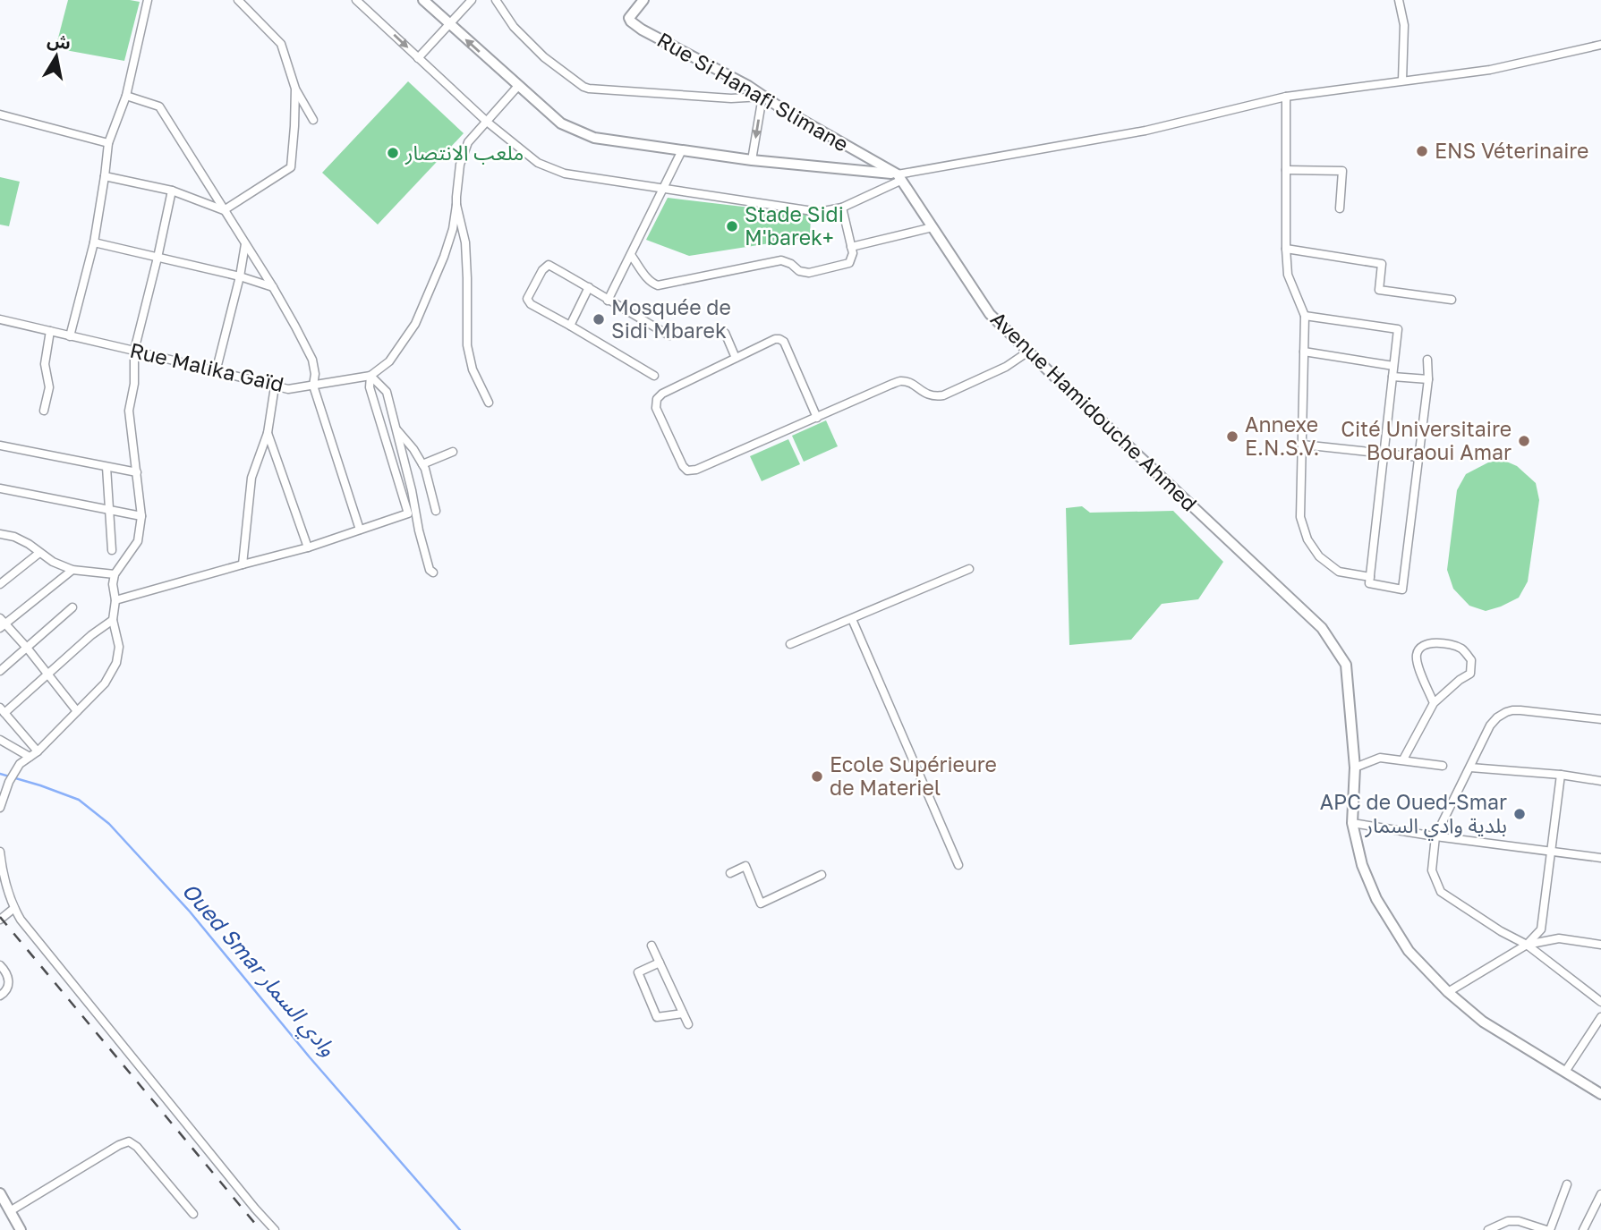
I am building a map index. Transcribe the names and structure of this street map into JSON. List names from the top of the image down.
{
  "streets": {
    "main road": ["Rue Si Hanafi Slimane", "Avenue Hamidouche Ahmed"],
    "street": ["Rue Malika Gaïd"]
  },
  "crossings": [
    ["Rue Si Hanafi Slimane", "Avenue Hamidouche Ahmed"]
  ],
  "water": ["Oued Smar وادي السمار"],
  "places": [
    "ENS Véterinaire",
    "ملعب الانتصار",
    "Stade Sidi M'barek+",
    "Mosquée de Sidi Mbarek",
    "Annexe E.N.S.V.",
    "Cité Universitaire Bouraoui Amar",
    "Ecole Supérieure de Materiel",
    "APC de Oued-Smar بلدية وادي السمار"
  ],
  "north": "top"
}
